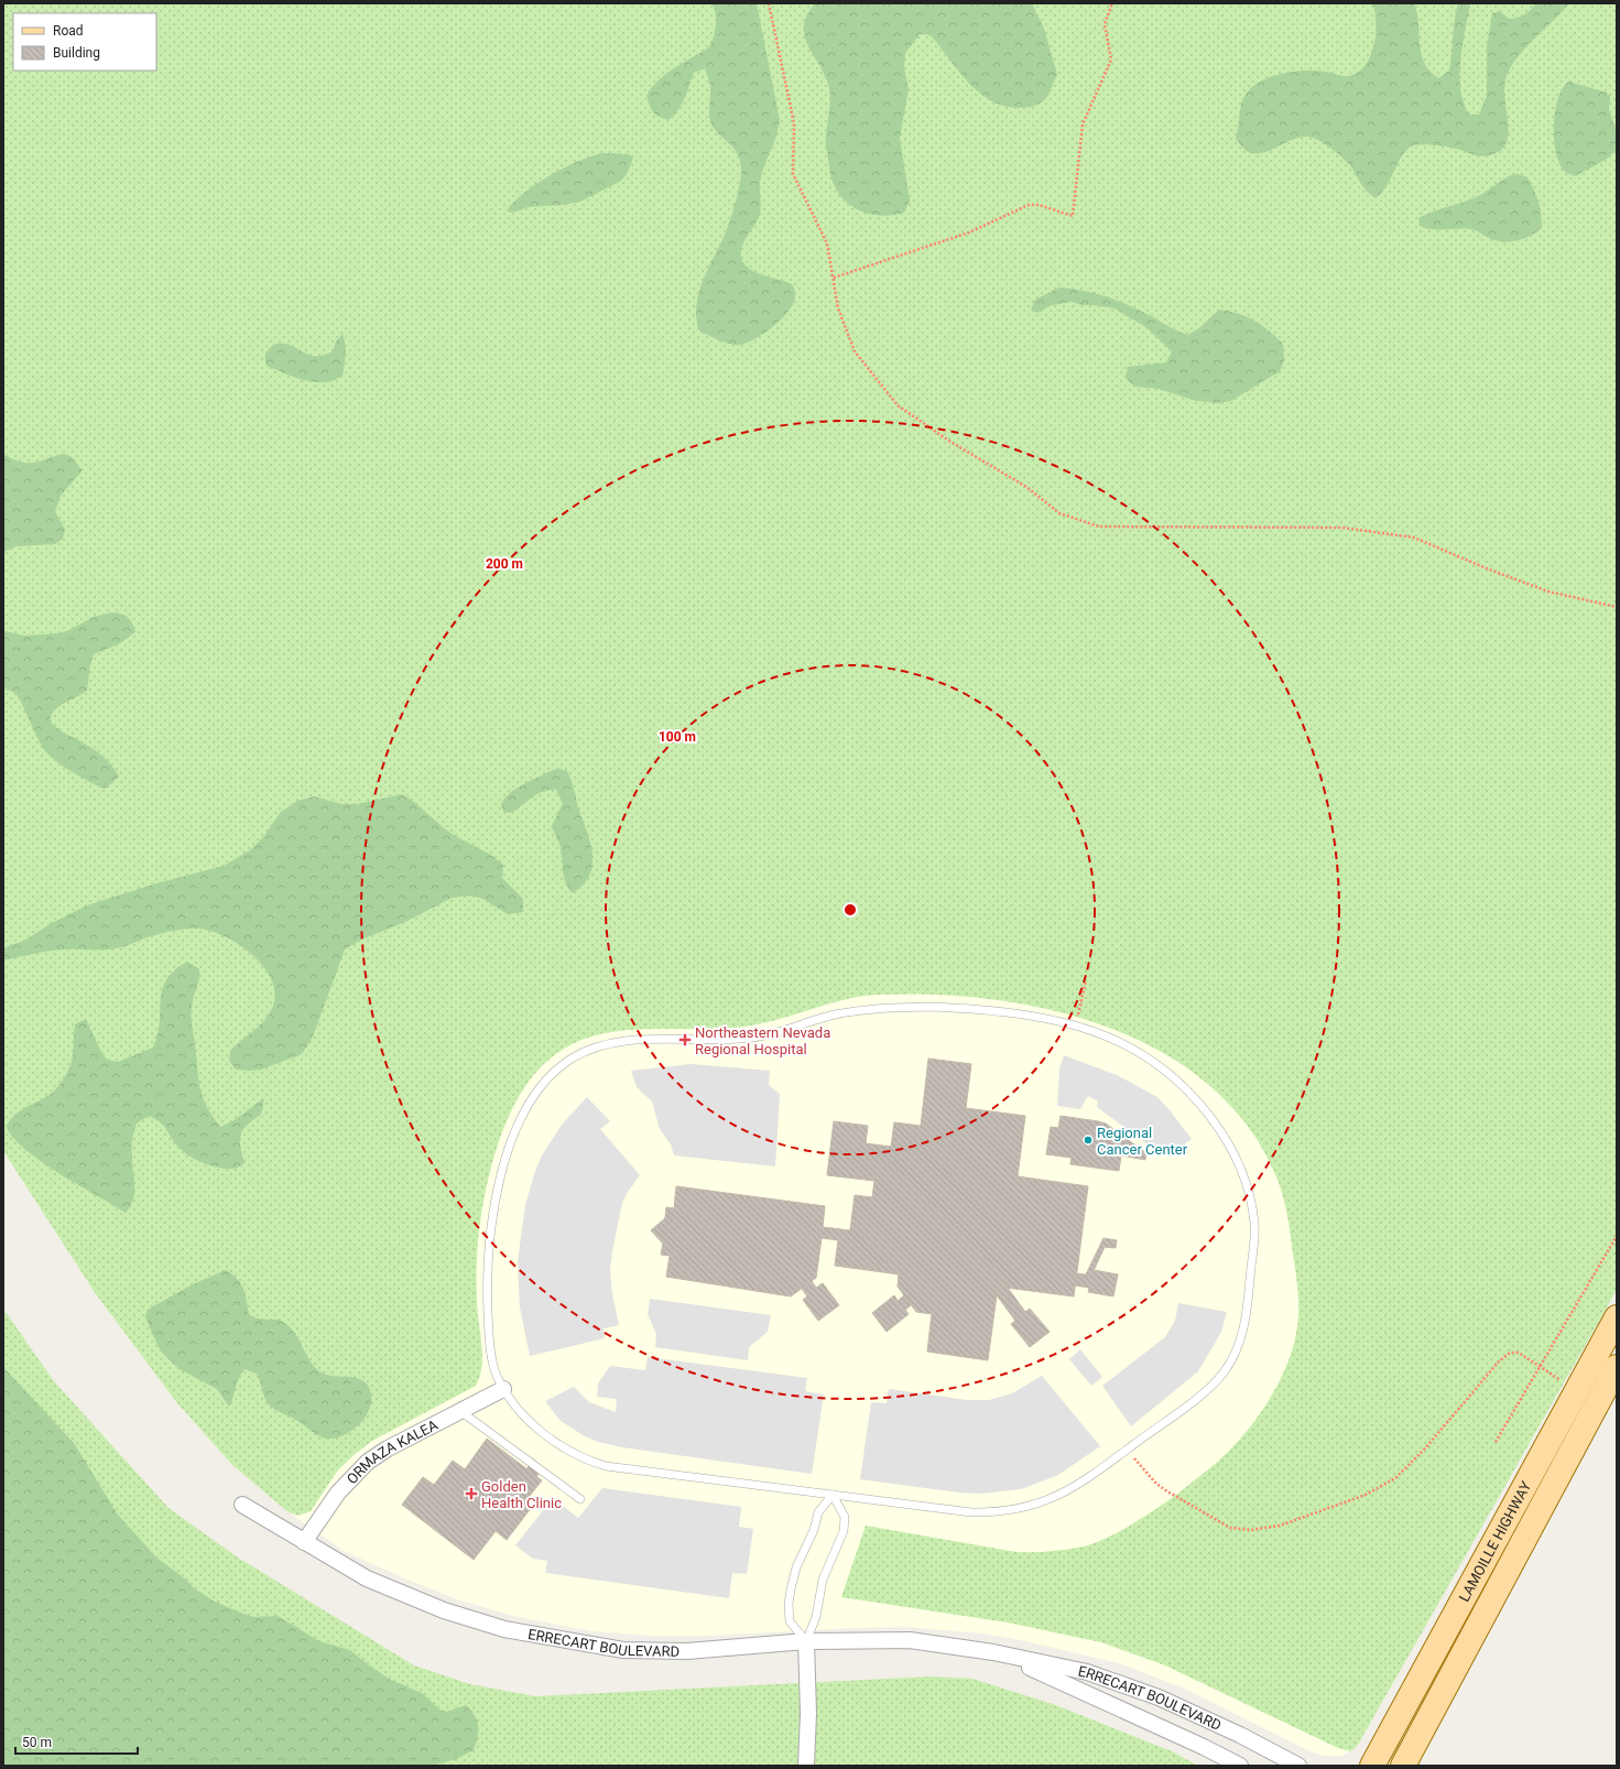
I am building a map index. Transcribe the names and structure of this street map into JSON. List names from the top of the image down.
{
  "streets": {
    "main road": ["LAMOILLE HIGHWAY"],
    "street": ["ORMAZA KALEA", "ERRECART BOULEVARD"]
  },
  "crossings": [
    ["ORMAZA KALEA", "ERRECART BOULEVARD"]
  ],
  "places": {
    "health": ["Northeastern Nevada Regional Hospital", "Golden Health Clinic"],
    "other": ["Regional Cancer Center"]
  },
  "legend": ["Road", "Building"],
  "scale_bar": "50 m",
  "rings": ["200 m", "100 m"]
}
